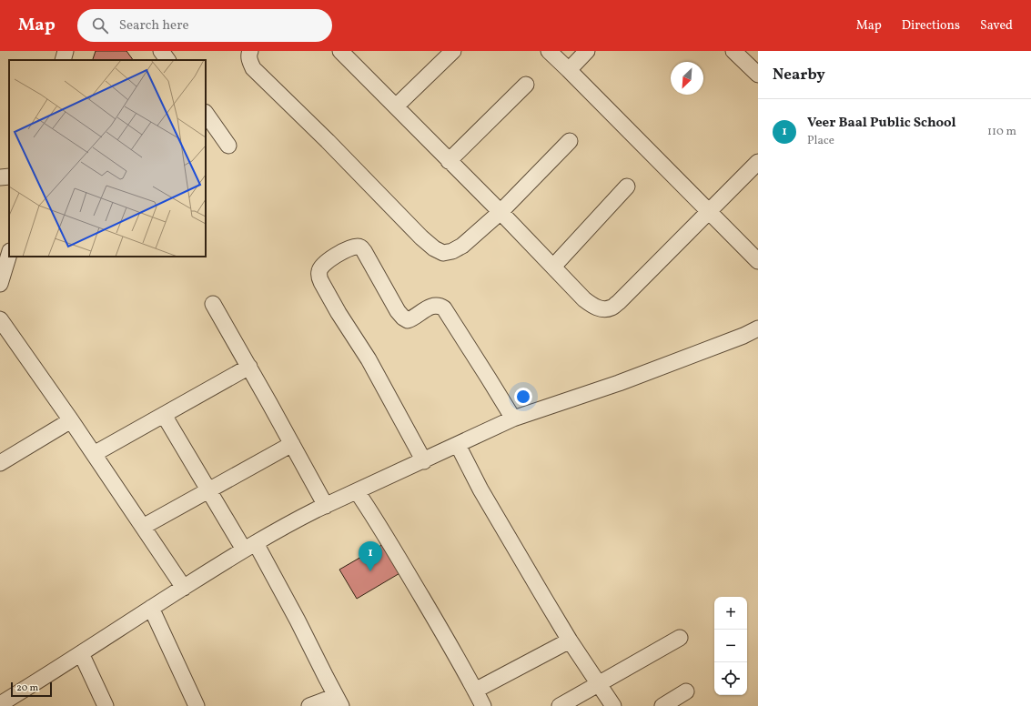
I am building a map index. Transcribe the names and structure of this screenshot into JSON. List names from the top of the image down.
{
  "scale_bar": "20 m",
  "north": "bottom left",
  "page": {
    "header": "Map",
    "search": "Search here",
    "nav": ["Map", "Directions", "Saved"],
    "heading": "Nearby",
    "list": [
      {
        "mark": "1",
        "name": "Veer Baal Public School",
        "note": "Place",
        "value": "110 m"
      }
    ],
    "pins": "1",
    "map_buttons": ["+", "−"],
    "scale": "20 m"
  }
}
